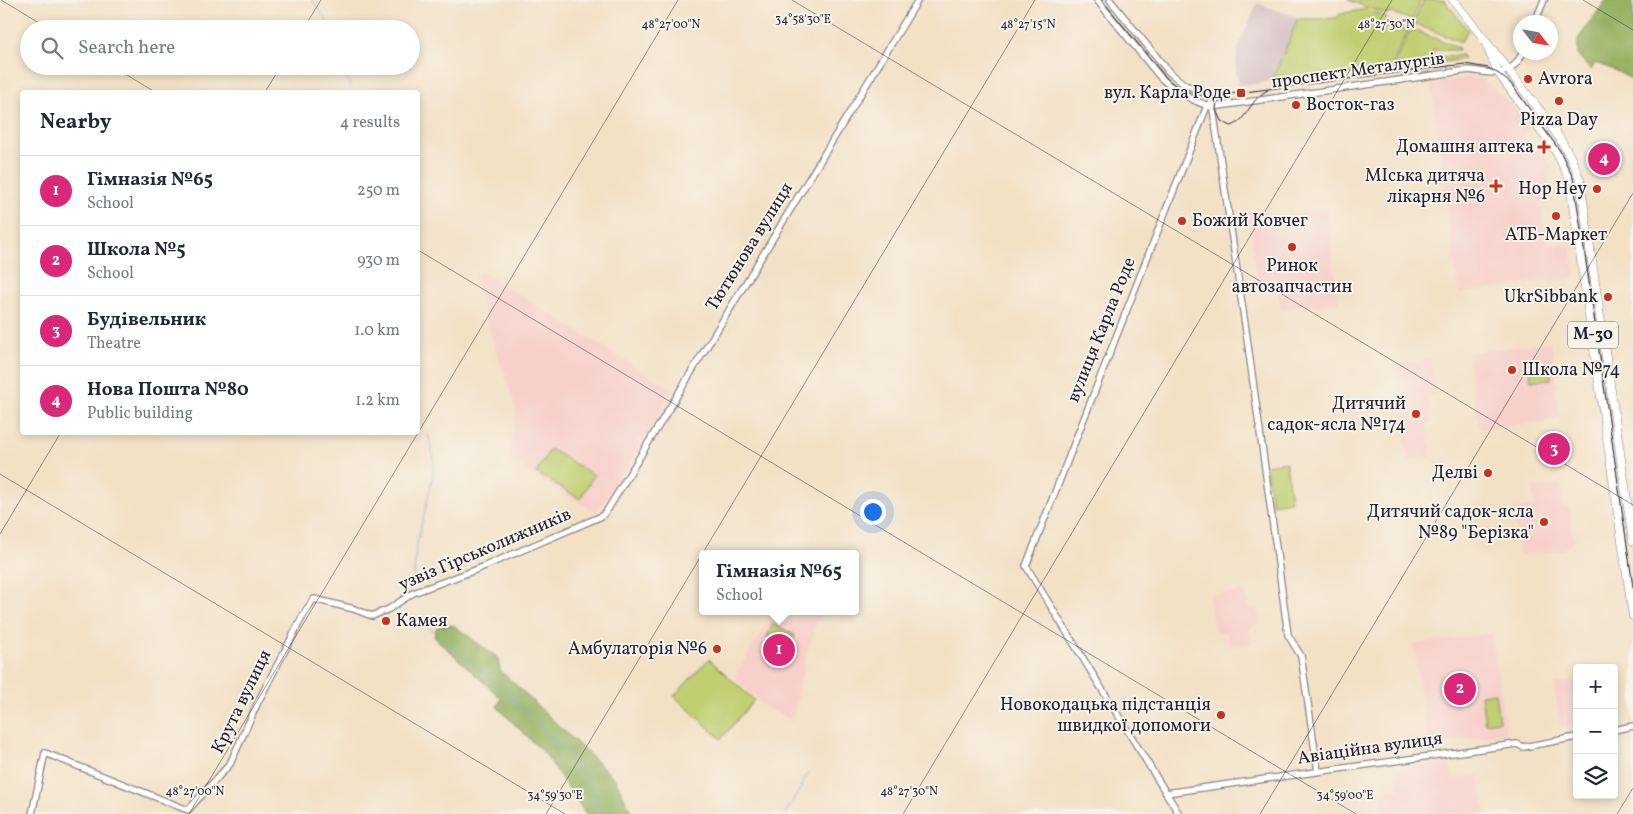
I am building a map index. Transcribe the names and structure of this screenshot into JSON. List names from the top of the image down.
{
  "streets": {
    "highway": ["М-30"],
    "street": [
      "проспект Металургів",
      "Тютюнова вулиця",
      "вулиця Карла Роде",
      "узвіз Гірськолижників",
      "Крута вулиця",
      "Авіаційна вулиця"
    ]
  },
  "crossings": [
    ["проспект Металургів", "вулиця Карла Роде"],
    ["проспект Металургів", "М-30"],
    ["Тютюнова вулиця", "узвіз Гірськолижників"],
    ["вулиця Карла Роде", "Авіаційна вулиця"],
    ["узвіз Гірськолижників", "Крута вулиця"]
  ],
  "places": {
    "other": [
      "Avrora",
      "Pizza Day",
      "Восток-газ",
      "Hop Hey",
      "АТБ-Маркет",
      "Божий Ковчег",
      "Ринок автозапчастин",
      "UkrSibbank",
      "Школа №74",
      "Дитячий садок-ясла №174",
      "Делві",
      "Дитячий садок-ясла №89 \"Берізка\"",
      "Камея",
      "Амбулаторія №6",
      "Новокодацька підстанція швидкої допомоги"
    ],
    "transit": ["вул. Карла Роде"],
    "health": ["Домашня аптека", "МІська дитяча лікарня №6"]
  },
  "north": "bottom right",
  "page": {
    "search": "Search here",
    "heading": ["Nearby", "4 results"],
    "pins": [
      "4",
      "3",
      "1",
      "2"
    ],
    "list": [
      {
        "mark": "1",
        "name": "Гімназія №65",
        "note": "School",
        "value": "250 m"
      },
      {
        "mark": "2",
        "name": "Школа №5",
        "note": "School",
        "value": "930 m"
      },
      {
        "mark": "3",
        "name": "Будівельник",
        "note": "Theatre",
        "value": "1.0 km"
      },
      {
        "mark": "4",
        "name": "Нова Пошта №80",
        "note": "Public building",
        "value": "1.2 km"
      }
    ],
    "popup": ["Гімназія №65", "School"],
    "map_buttons": ["+", "−"]
  },
  "coordinates": [
    "34°58'30\"E",
    "48°27'00\"N",
    "48°27'15\"N",
    "48°27'30\"N",
    "34°59'30\"E",
    "34°59'00\"E"
  ]
}
